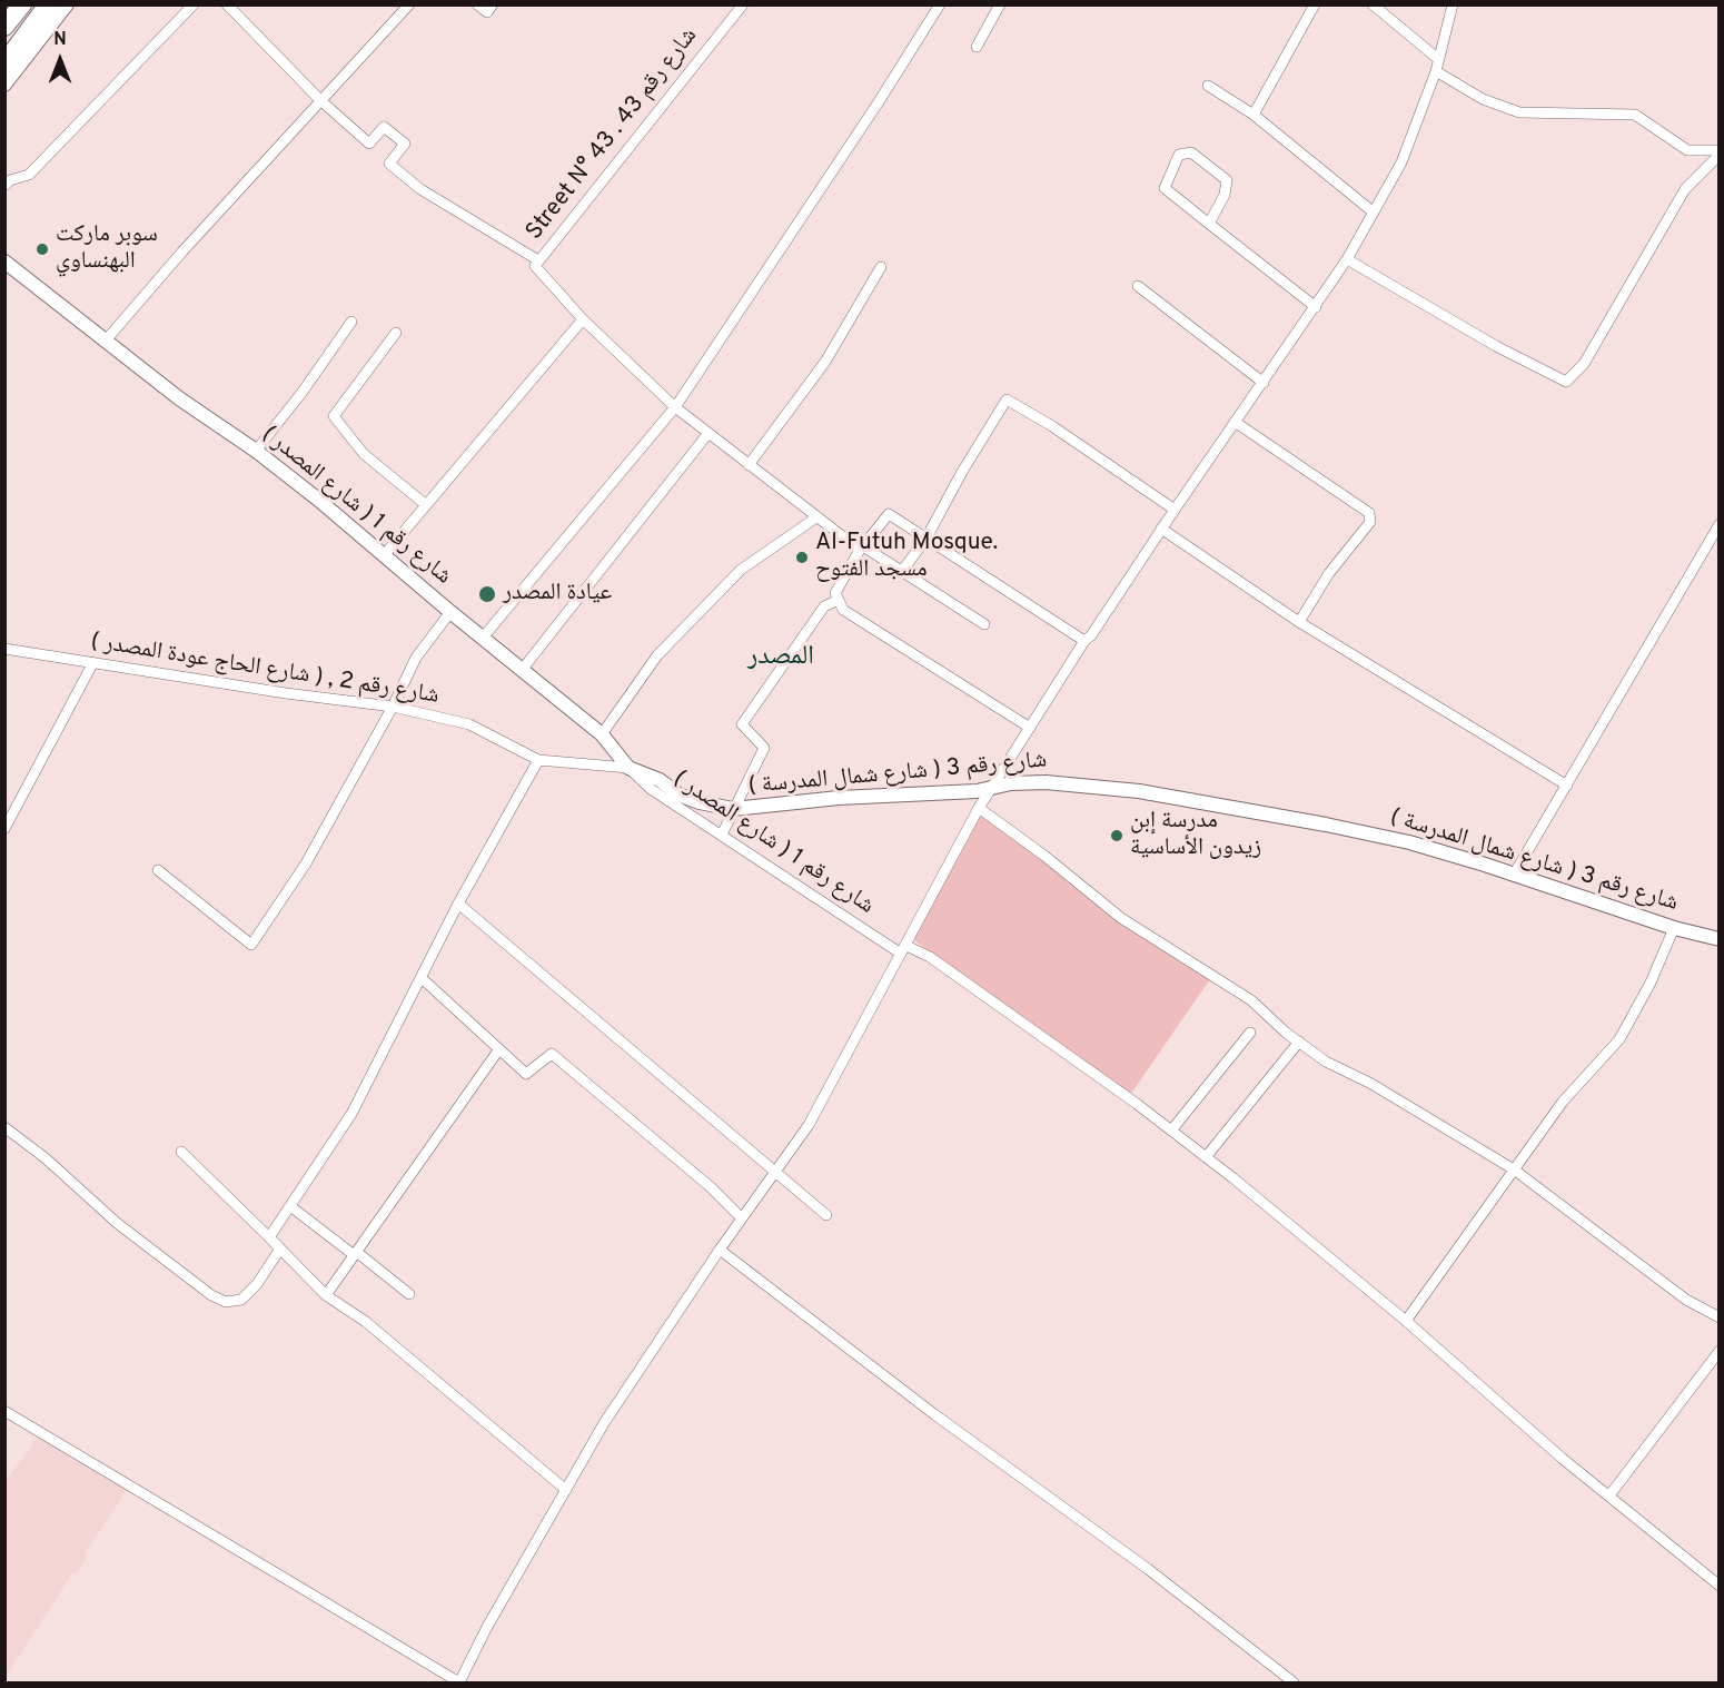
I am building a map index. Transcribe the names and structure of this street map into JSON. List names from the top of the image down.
{
  "streets": {
    "street": [
      "Street N° 43 . شارع رقم 43",
      "شارع رقم 1 ( شارع المصدر )",
      "شارع رقم 2 , ( شارع الحاج عودة المصدر )",
      "شارع رقم 3 ( شارع شمال المدرسة )"
    ]
  },
  "crossings": [
    ["شارع رقم 1 ( شارع المصدر )", "شارع رقم 2 , ( شارع الحاج عودة المصدر )"],
    ["شارع رقم 1 ( شارع المصدر )", "شارع رقم 3 ( شارع شمال المدرسة )"],
    ["شارع رقم 2 , ( شارع الحاج عودة المصدر )", "شارع رقم 3 ( شارع شمال المدرسة )"]
  ],
  "districts": ["المصدر"],
  "places": [
    "سوبر ماركت البهنساوي",
    "Al-Futuh Mosque. مسجد الفتوح",
    "عيادة المصدر",
    "مدرسة إبن زيدون الأساسية"
  ],
  "north": "top"
}
